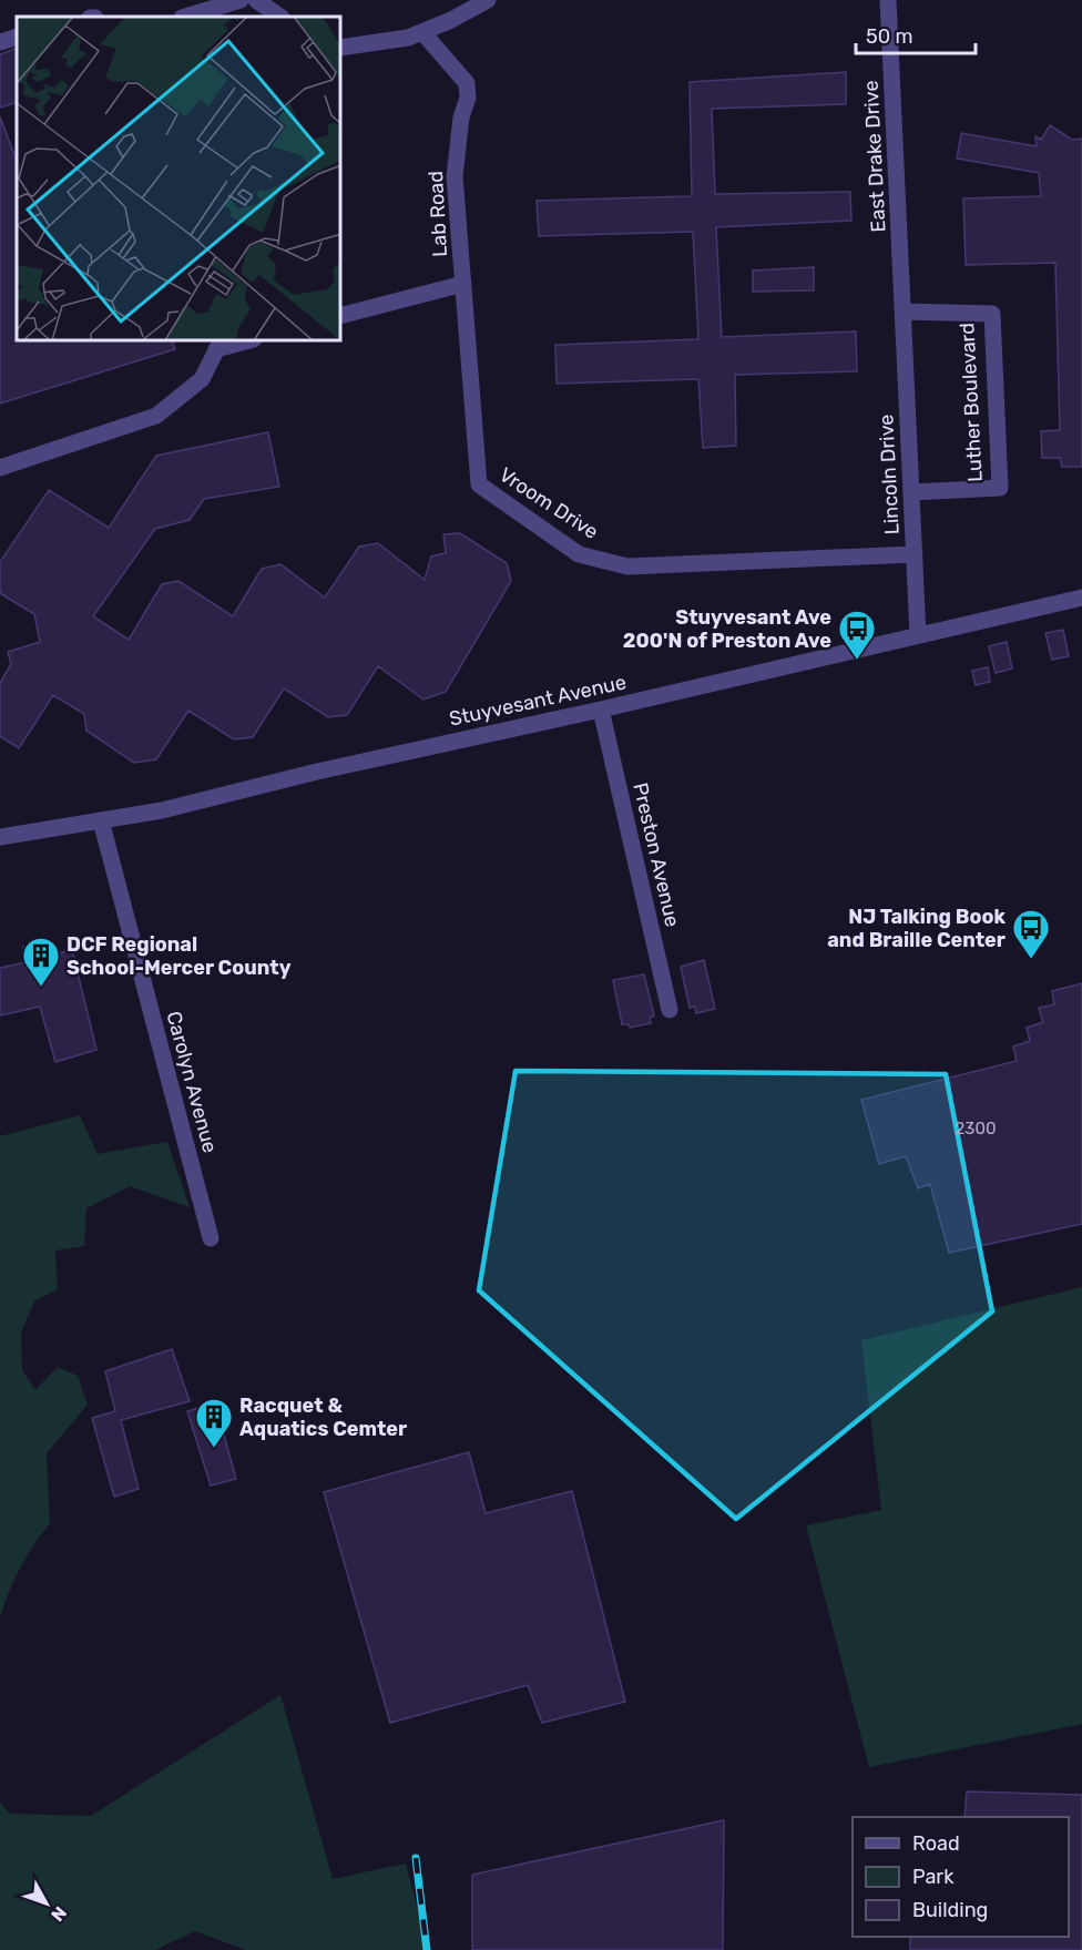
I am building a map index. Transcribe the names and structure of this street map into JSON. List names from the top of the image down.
{
  "streets": {
    "street": [
      "East Drake Drive",
      "Lab Road",
      "Luther Boulevard",
      "Lincoln Drive",
      "Vroom Drive",
      "Stuyvesant Avenue",
      "Preston Avenue",
      "Carolyn Avenue"
    ]
  },
  "crossings": [
    ["East Drake Drive", "Luther Boulevard"],
    ["East Drake Drive", "Lincoln Drive"],
    ["Lab Road", "Vroom Drive"],
    ["Luther Boulevard", "Lincoln Drive"],
    ["Lincoln Drive", "Vroom Drive"],
    ["Lincoln Drive", "Stuyvesant Avenue"],
    ["Stuyvesant Avenue", "Preston Avenue"],
    ["Stuyvesant Avenue", "Carolyn Avenue"]
  ],
  "places": {
    "bus stop": ["Stuyvesant Ave 200'N of Preston Ave", "NJ Talking Book and Braille Center"],
    "building": ["DCF Regional School-Mercer County", "Racquet & Aquatics Cemter"]
  },
  "house_numbers": ["2300"],
  "legend": ["Road", "Park", "Building"],
  "scale_bar": "50 m",
  "north": "bottom right"
}
